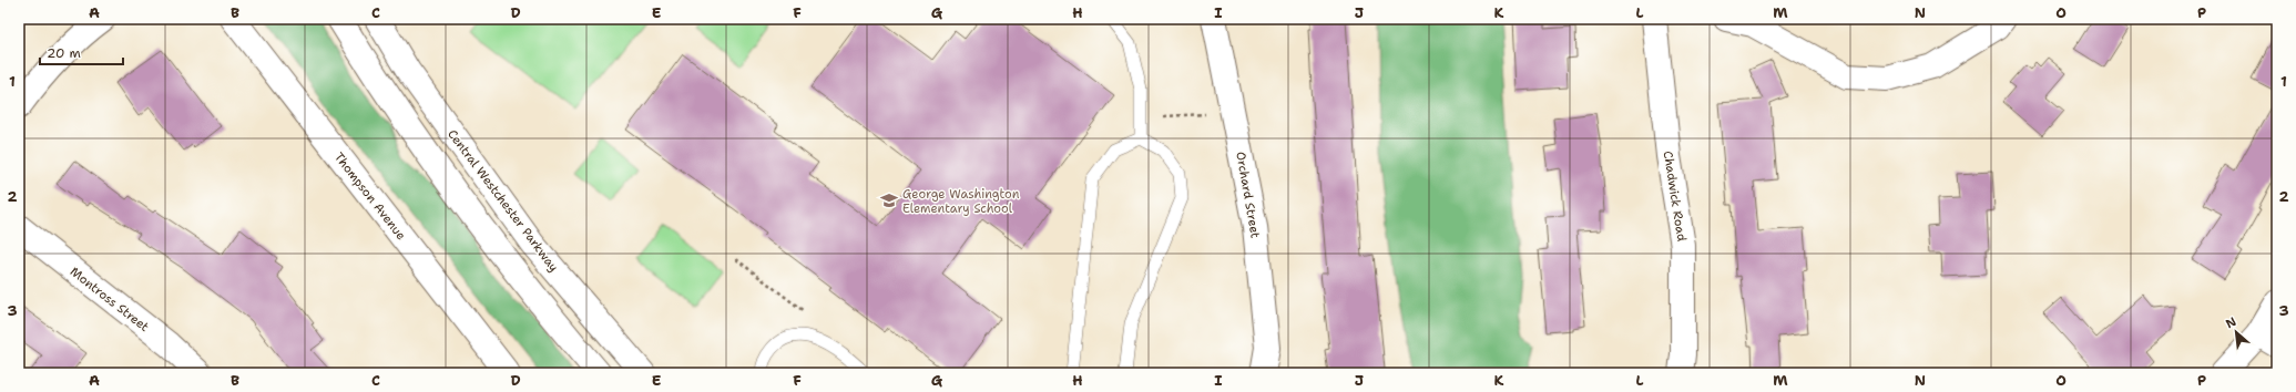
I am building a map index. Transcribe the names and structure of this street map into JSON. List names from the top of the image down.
{
  "streets": {
    "street": [
      "Orchard Street",
      "Thompson Avenue",
      "Chadwick Road",
      "Central Westchester Parkway",
      "Montross Street"
    ]
  },
  "places": {
    "school or university": ["George Washington Elementary School"]
  },
  "scale_bar": "20 m",
  "north": "top left",
  "grid": {
    "columns": [
      "A",
      "B",
      "C",
      "D",
      "E",
      "F",
      "G",
      "H",
      "I",
      "J",
      "K",
      "L",
      "M",
      "N",
      "O",
      "P"
    ],
    "rows": ["1", "2", "3"]
  }
}
